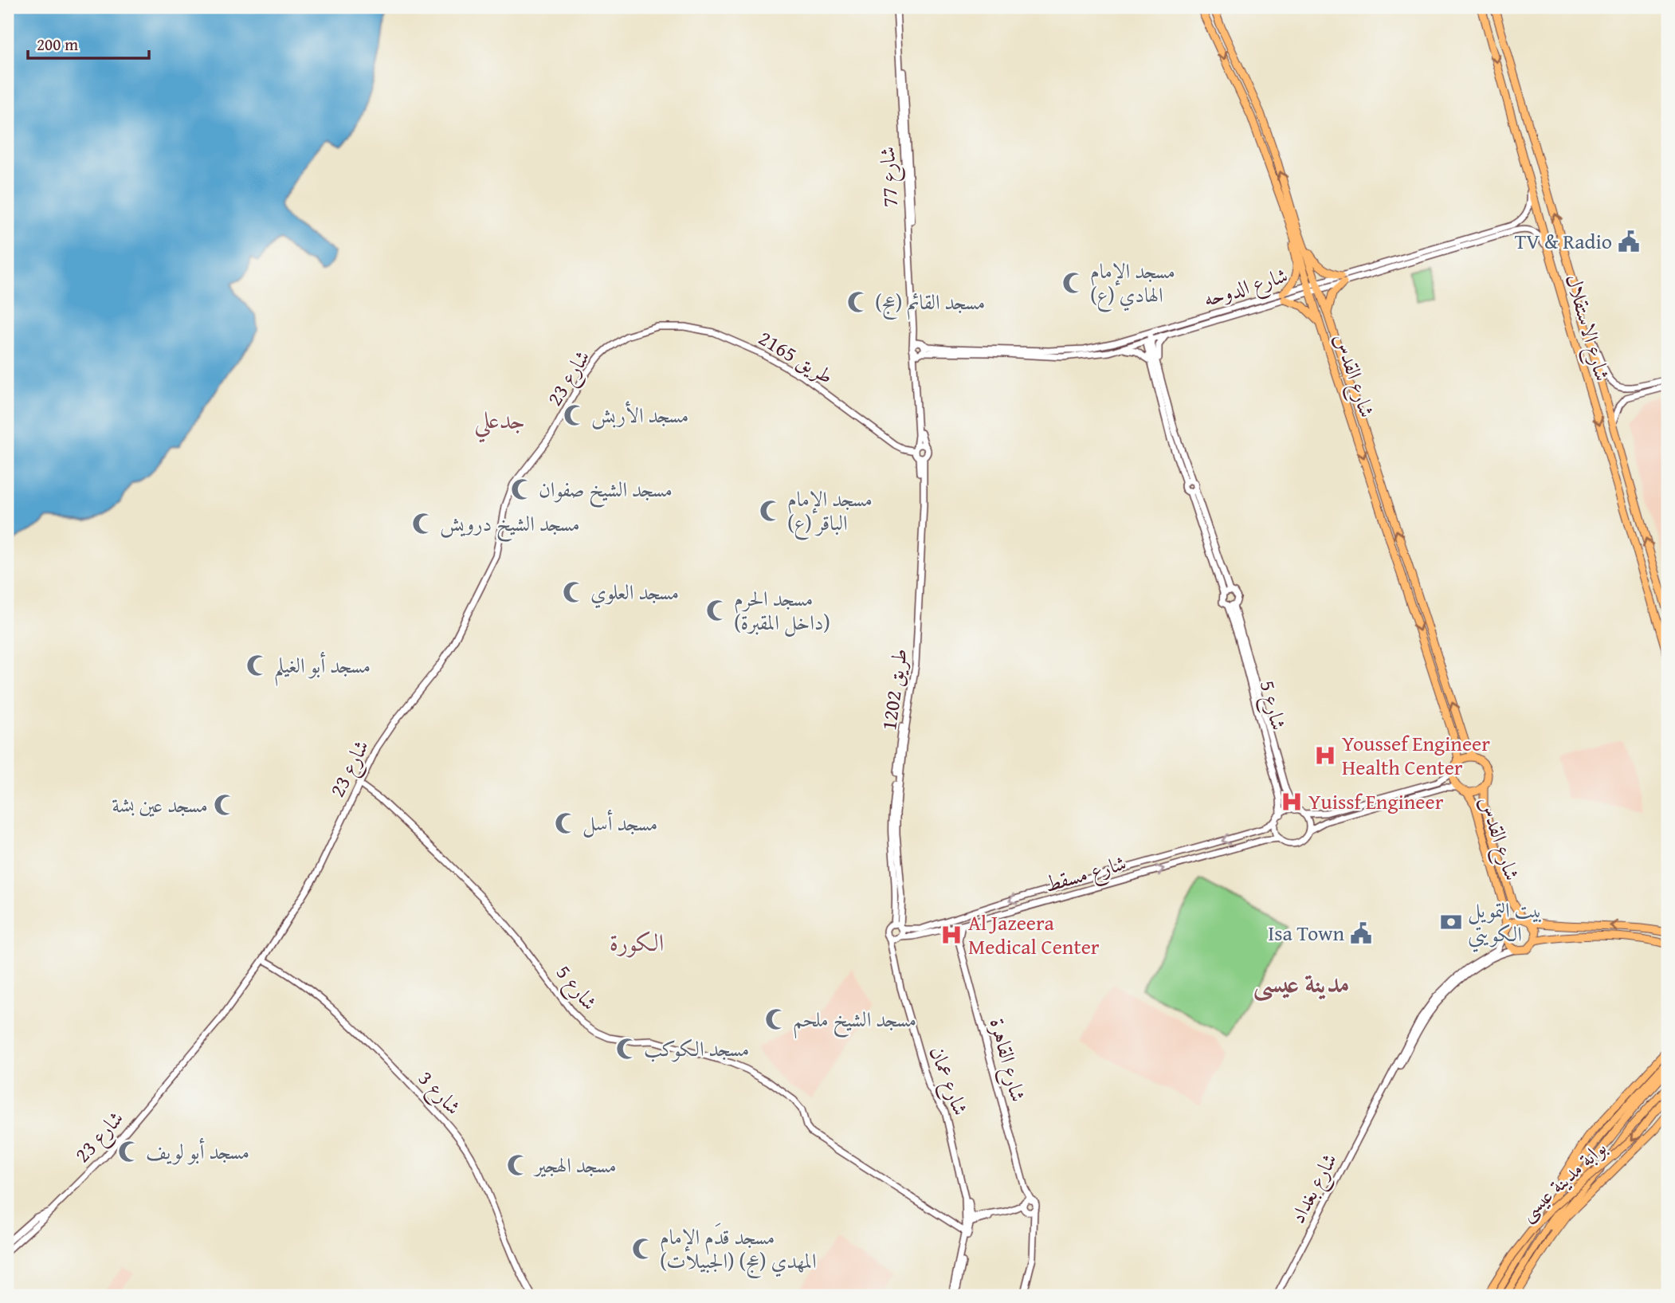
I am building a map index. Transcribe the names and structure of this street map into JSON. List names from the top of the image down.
{
  "streets": {
    "main road": ["شارع الاستقلال", "شارع القدس", "بوابة مدينة عيسى"],
    "street": [
      "شارع 77",
      "شارع الدوحه",
      "طريق 2165",
      "شارع 23",
      "طريق 1202",
      "شارع 5",
      "شارع مسقط",
      "شارع القاهرة",
      "شارع عمان",
      "شارع 3",
      "شارع بغداد"
    ]
  },
  "crossings": [
    ["شارع 77", "شارع الدوحه"],
    ["شارع 77", "طريق 2165"],
    ["شارع 77", "طريق 1202"],
    ["شارع الدوحه", "شارع الاستقلال"],
    ["شارع الدوحه", "شارع القدس"],
    ["طريق 2165", "شارع 23"],
    ["طريق 2165", "طريق 1202"],
    ["شارع القدس", "شارع بغداد"],
    ["شارع 23", "شارع 5"],
    ["شارع 23", "شارع 3"],
    ["طريق 1202", "شارع مسقط"],
    ["شارع 5", "شارع مسقط"],
    ["شارع 5", "شارع القاهرة"],
    ["شارع 5", "شارع عمان"],
    ["شارع مسقط", "شارع القاهرة"],
    ["شارع مسقط", "شارع عمان"]
  ],
  "districts": ["جدعلي", "الكورة", "مدينة عيسى"],
  "places": {
    "public building": ["TV & Radio", "Isa Town"],
    "mosque": [
      "مسجد الإمام الهادي (ع)",
      "مسجد القائم (عج)",
      "مسجد الأربش",
      "مسجد الشيخ صفوان",
      "مسجد الإمام الباقر (ع)",
      "مسجد الشيخ درويش",
      "مسجد العلوي",
      "مسجد الحرم (داخل المقبرة)",
      "مسجد أبو الغيلم",
      "مسجد عين بشة",
      "مسجد أسل",
      "مسجد الشيخ ملحم",
      "مسجد الكوكب",
      "مسجد أبو لويف",
      "مسجد الهجير",
      "مسجد قدَم الإمام المهدي (عج) (الجبيلات)"
    ],
    "hospital": ["Youssef Engineer Health Center", "Yuissf Engineer", "Al Jazeera Medical Center"],
    "bank": ["بيت التمويل الكويتي"]
  },
  "scale_bar": "200 m"
}
